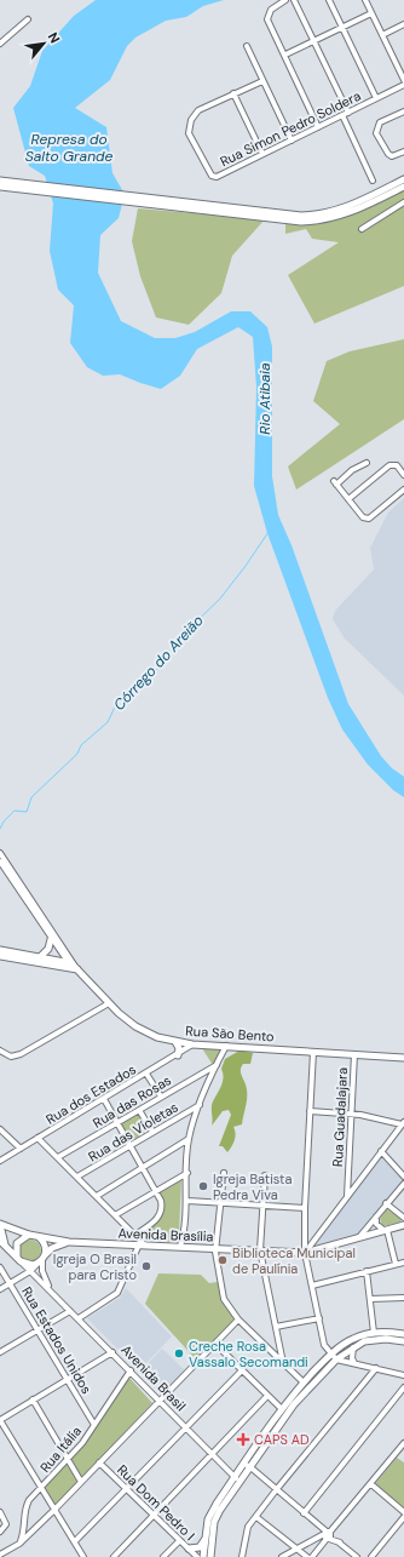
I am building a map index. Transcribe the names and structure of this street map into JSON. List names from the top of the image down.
{
  "streets": {
    "main road": ["Rua São Bento", "Avenida Brasília", "Avenida Brasil"],
    "street": [
      "Rua Simon Pedro Soldera",
      "Rua dos Estados",
      "Rua das Rosas",
      "Rua Guadalajara",
      "Rua das Violetas",
      "Rua Estados Unidos",
      "Rua Itália",
      "Rua Dom Pedro I"
    ]
  },
  "crossings": [
    ["Rua São Bento", "Rua dos Estados"],
    ["Rua São Bento", "Rua Guadalajara"],
    ["Avenida Brasília", "Avenida Brasil"],
    ["Rua Estados Unidos", "Rua Itália"],
    ["Avenida Brasil", "Rua Itália"]
  ],
  "water": ["Represa do Salto Grande", "Rio Atibaia", "Córrego do Areião"],
  "places": {
    "other": [
      "Igreja Batista Pedra Viva",
      "Biblioteca Municipal de Paulínia",
      "Igreja O Brasil para Cristo",
      "Creche Rosa Vassalo Secomandi"
    ],
    "health": ["CAPS AD"]
  },
  "north": "top right"
}
